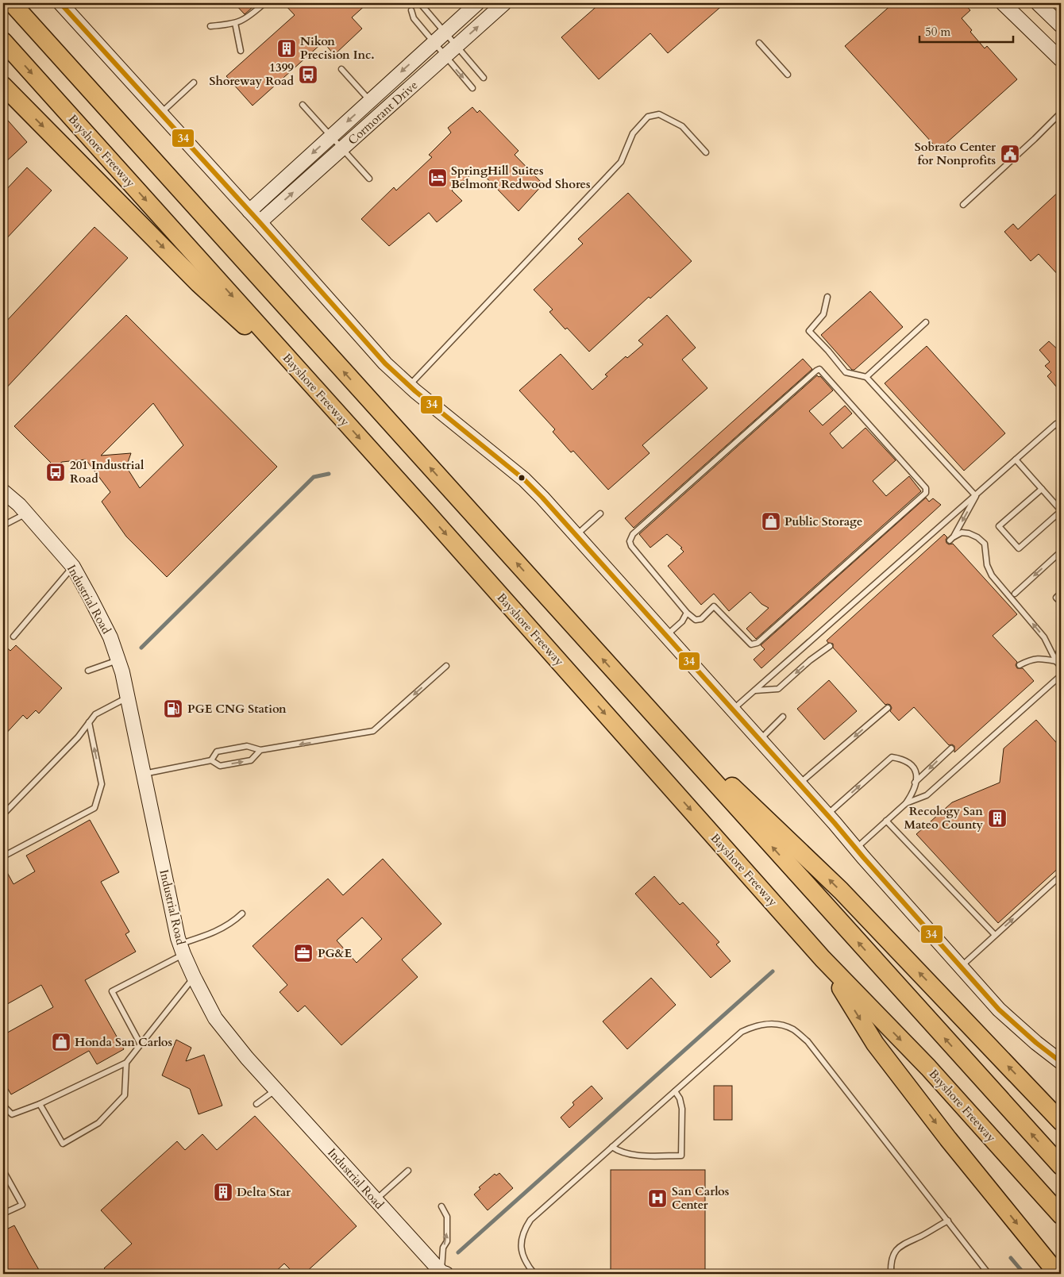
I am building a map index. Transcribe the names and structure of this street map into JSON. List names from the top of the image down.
{
  "streets": {
    "highway": ["Bayshore Freeway"],
    "street": ["Cormorant Drive", "Industrial Road"]
  },
  "places": {
    "building": ["Nikon Precision Inc.", "Recology San Mateo County", "Delta Star"],
    "bus stop": ["1399 Shoreway Road", "201 Industrial Road"],
    "public building": ["Sobrato Center for Nonprofits"],
    "hotel": ["SpringHill Suites Belmont Redwood Shores"],
    "shop": ["Public Storage", "Honda San Carlos"],
    "fuel station": ["PGE CNG Station"],
    "office": ["PG&E"],
    "hospital": ["San Carlos Center"]
  },
  "lines": ["transit line 34"],
  "scale_bar": "50 m"
}
